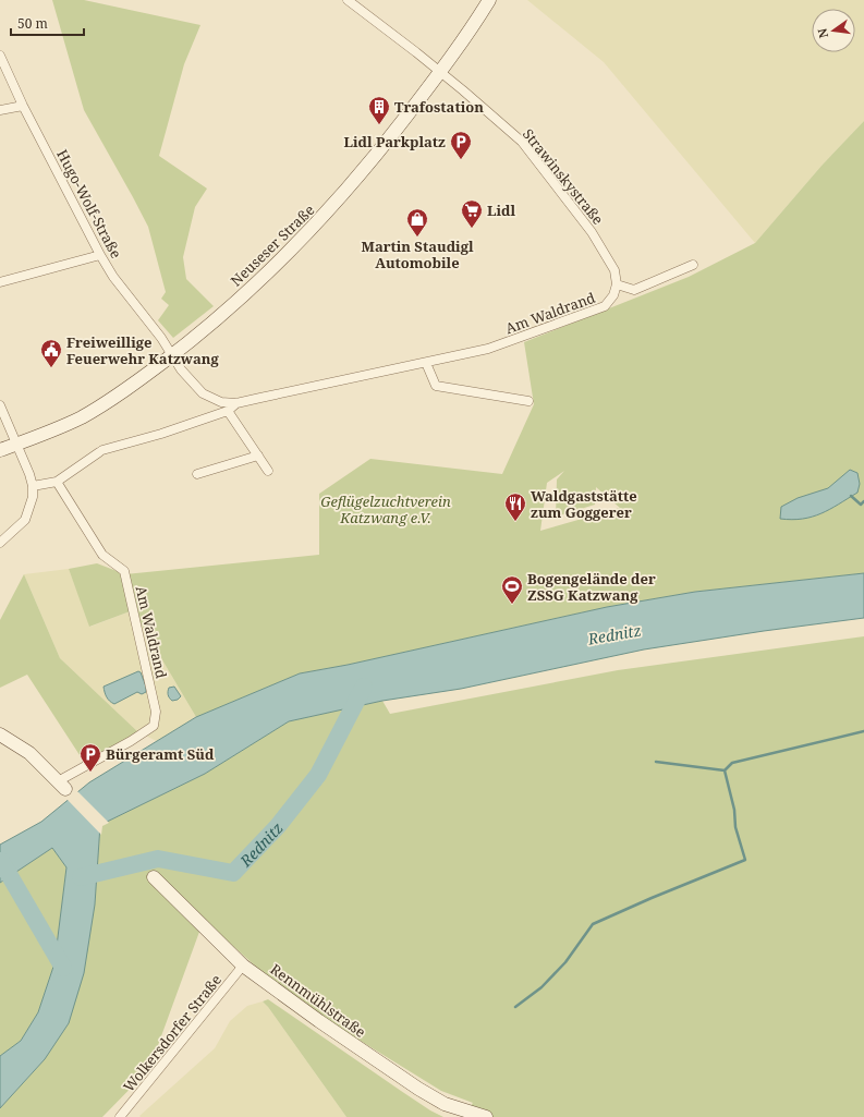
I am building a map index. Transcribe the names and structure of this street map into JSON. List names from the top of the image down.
{
  "streets": {
    "main road": ["Neuseser Straße", "Rennmühlstraße"],
    "street": [
      "Strawinskystraße",
      "Hugo-Wolf-Straße",
      "Am Waldrand",
      "Wolkersdorfer Straße"
    ]
  },
  "crossings": [
    ["Strawinskystraße", "Neuseser Straße"],
    ["Strawinskystraße", "Am Waldrand"],
    ["Hugo-Wolf-Straße", "Neuseser Straße"],
    ["Hugo-Wolf-Straße", "Am Waldrand"],
    ["Neuseser Straße", "Am Waldrand"],
    ["Rennmühlstraße", "Wolkersdorfer Straße"]
  ],
  "water": ["Rednitz"],
  "parks": ["Geflügelzuchtverein Katzwang e.V."],
  "places": {
    "building": ["Trafostation"],
    "parking": ["Lidl Parkplatz", "Bürgeramt Süd"],
    "supermarket": ["Lidl"],
    "shop": ["Martin Staudigl Automobile"],
    "public building": ["Freiweillige Feuerwehr Katzwang"],
    "restaurant": ["Waldgaststätte zum Goggerer"],
    "sports": ["Bogengelände der ZSSG Katzwang"]
  },
  "scale_bar": "50 m",
  "north": "left"
}
